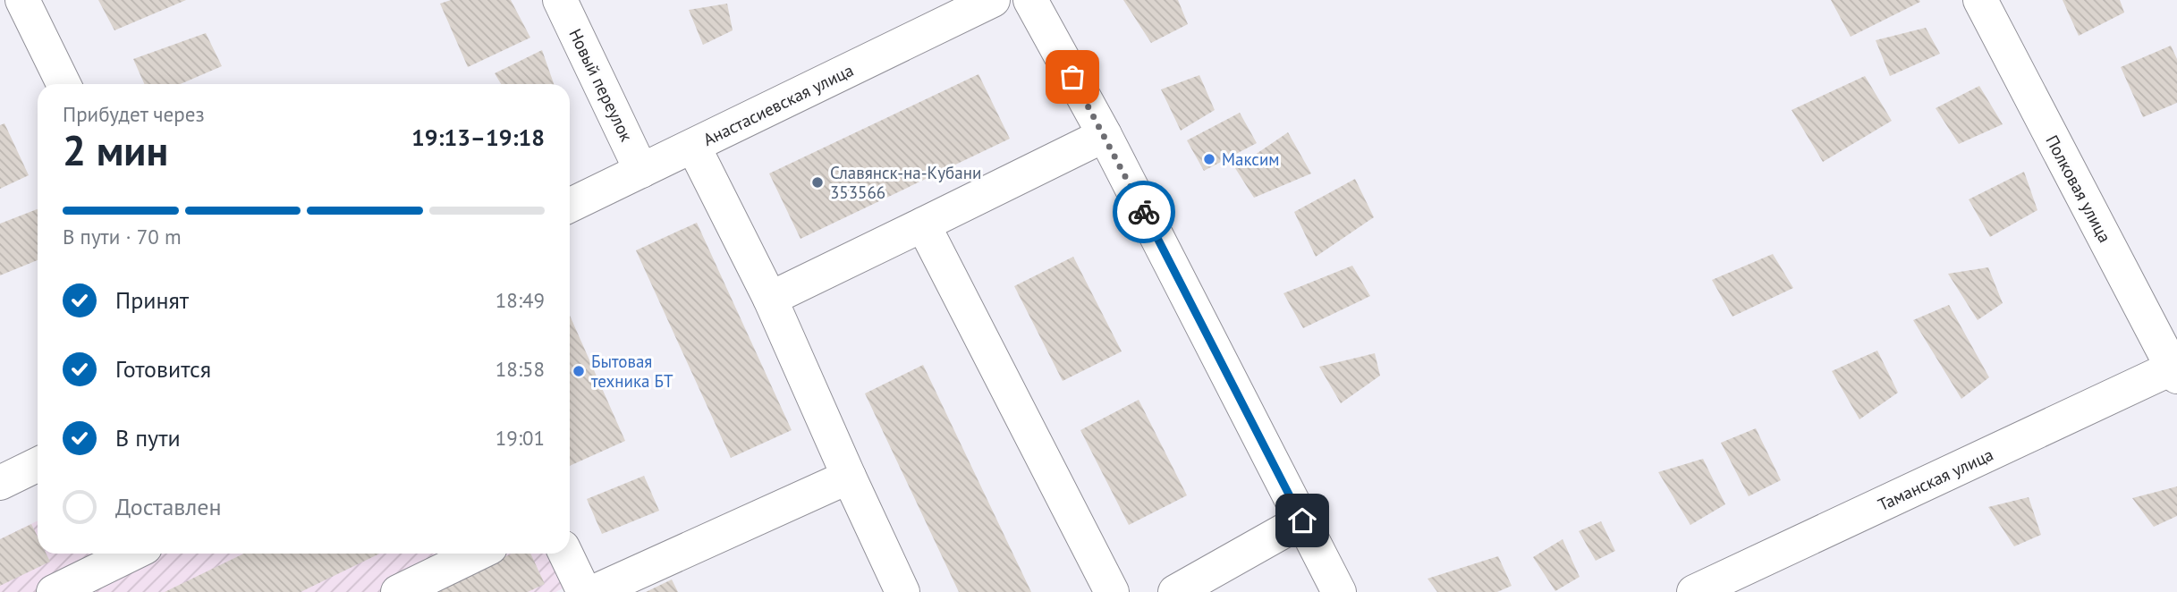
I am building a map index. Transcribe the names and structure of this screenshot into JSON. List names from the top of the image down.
{
  "streets": {
    "street": [
      "Новый переулок",
      "Анастасиевская улица",
      "Полковая улица",
      "Таманская улица"
    ]
  },
  "crossings": [
    ["Новый переулок", "Анастасиевская улица"],
    ["Полковая улица", "Таманская улица"]
  ],
  "places": ["Максим", "Славянск-на-Кубани 353566", "Бытовая техника БТ"],
  "page": {
    "heading": ["2 мин", "Прибудет через", "19:13–19:18"],
    "bar": "В пути · 70 m",
    "list": [
      ["Принят", "18:49"],
      ["Готовится", "18:58"],
      ["В пути", "19:01"],
      "Доставлен"
    ]
  }
}
